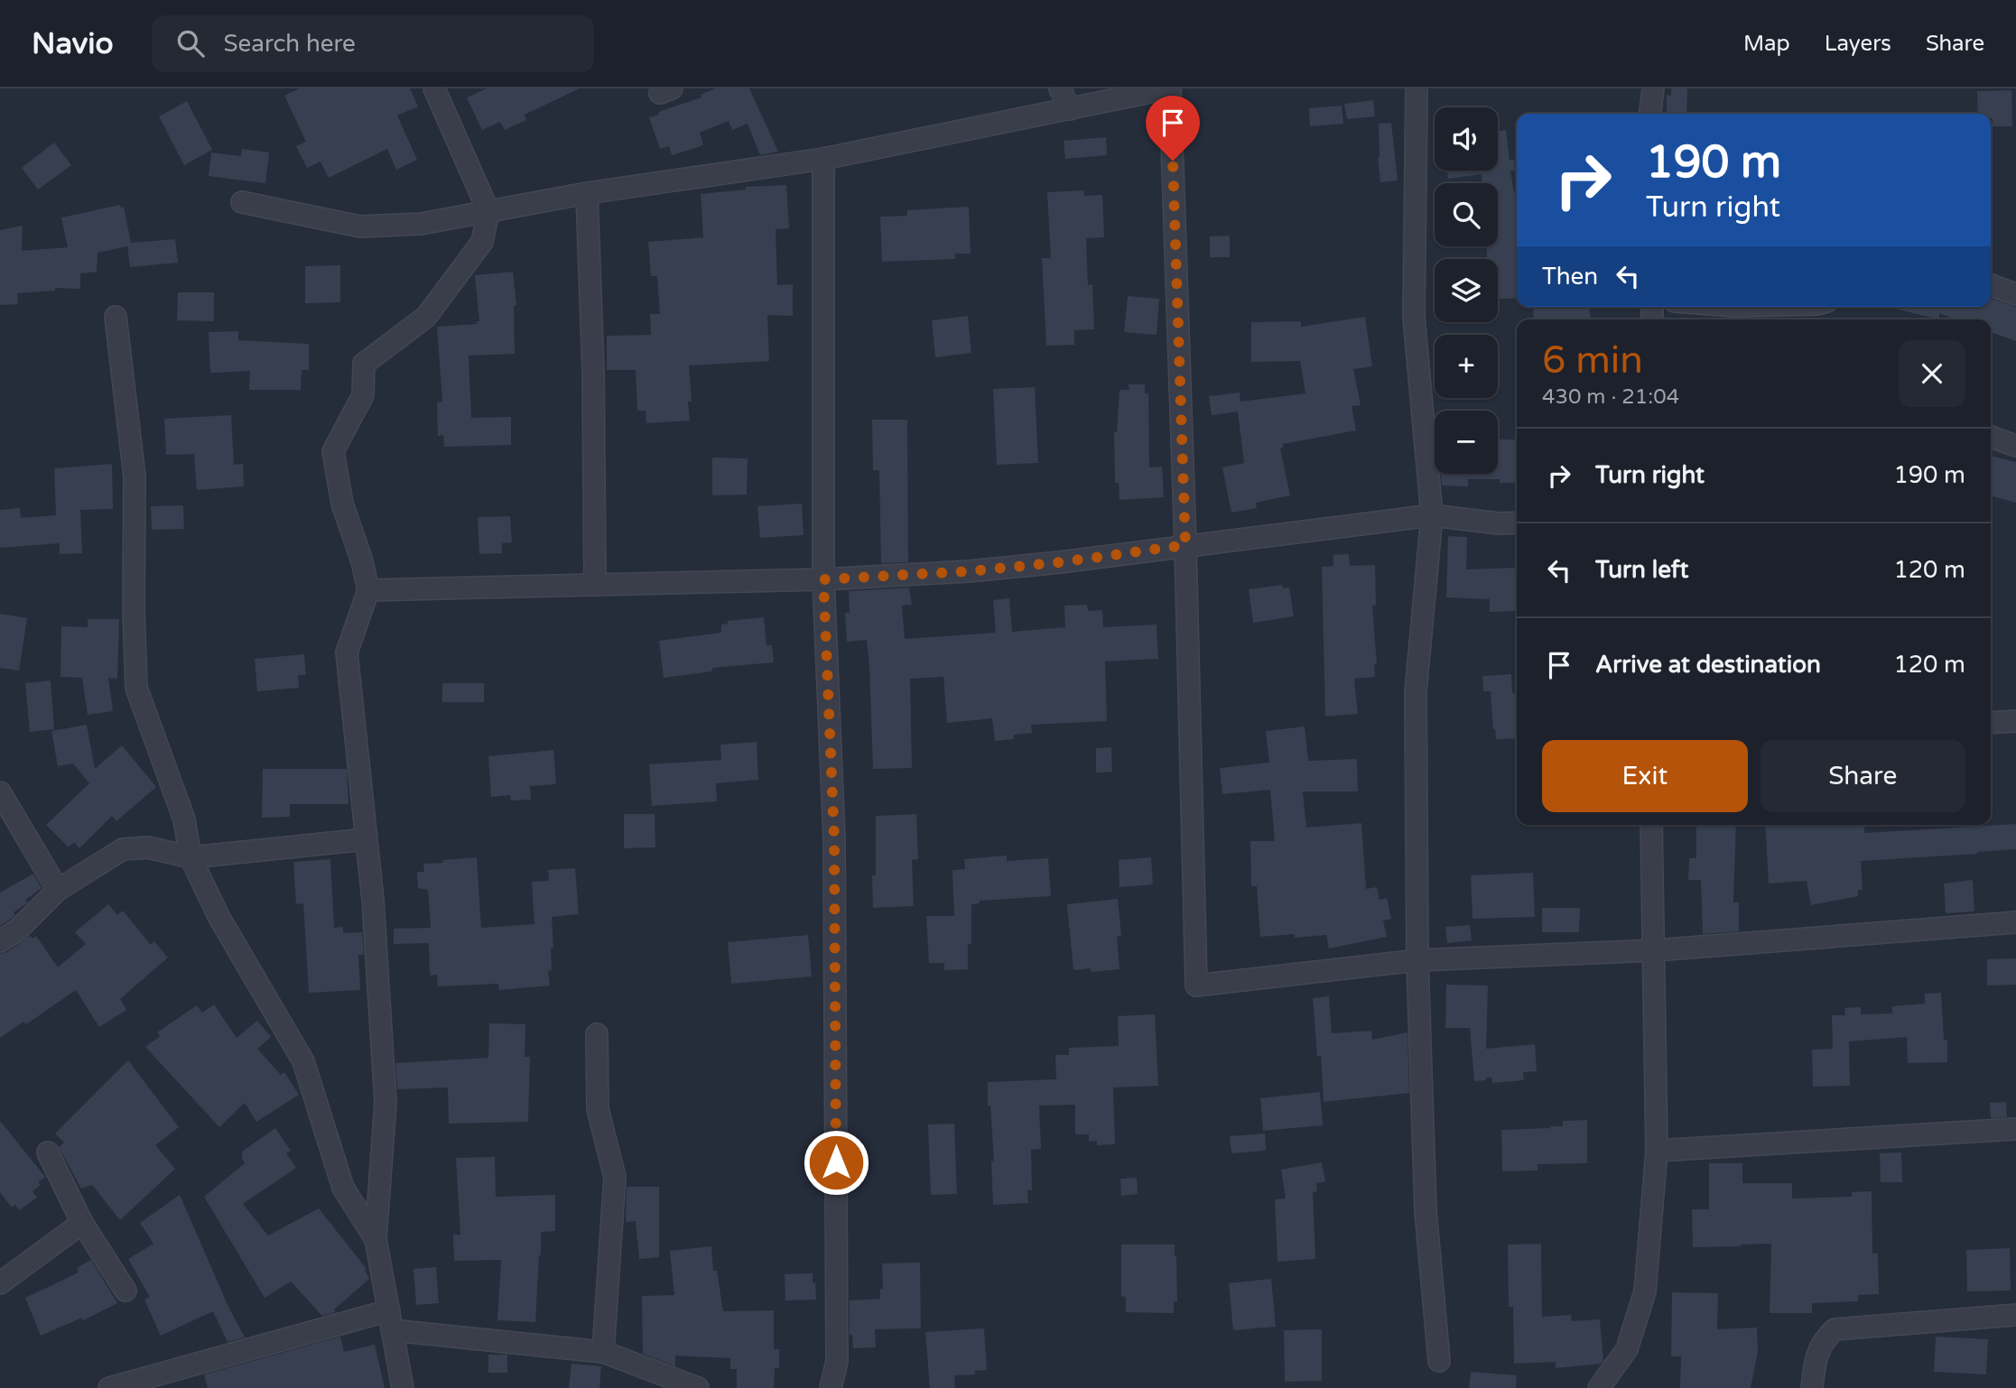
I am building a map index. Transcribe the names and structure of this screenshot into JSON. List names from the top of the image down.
{
  "page": {
    "header": "Navio",
    "search": "Search here",
    "nav": ["Map", "Layers", "Share"],
    "map_buttons": ["+", "−"],
    "turn": ["190 m", "Turn right"],
    "then": "Then",
    "heading": ["6 min", "430 m · 21:04"],
    "list": [
      {
        "name": "Turn right",
        "value": "190 m"
      },
      {
        "name": "Turn left",
        "value": "120 m"
      },
      {
        "name": "Arrive at destination",
        "value": "120 m"
      }
    ],
    "buttons": ["Exit", "Share"]
  }
}
